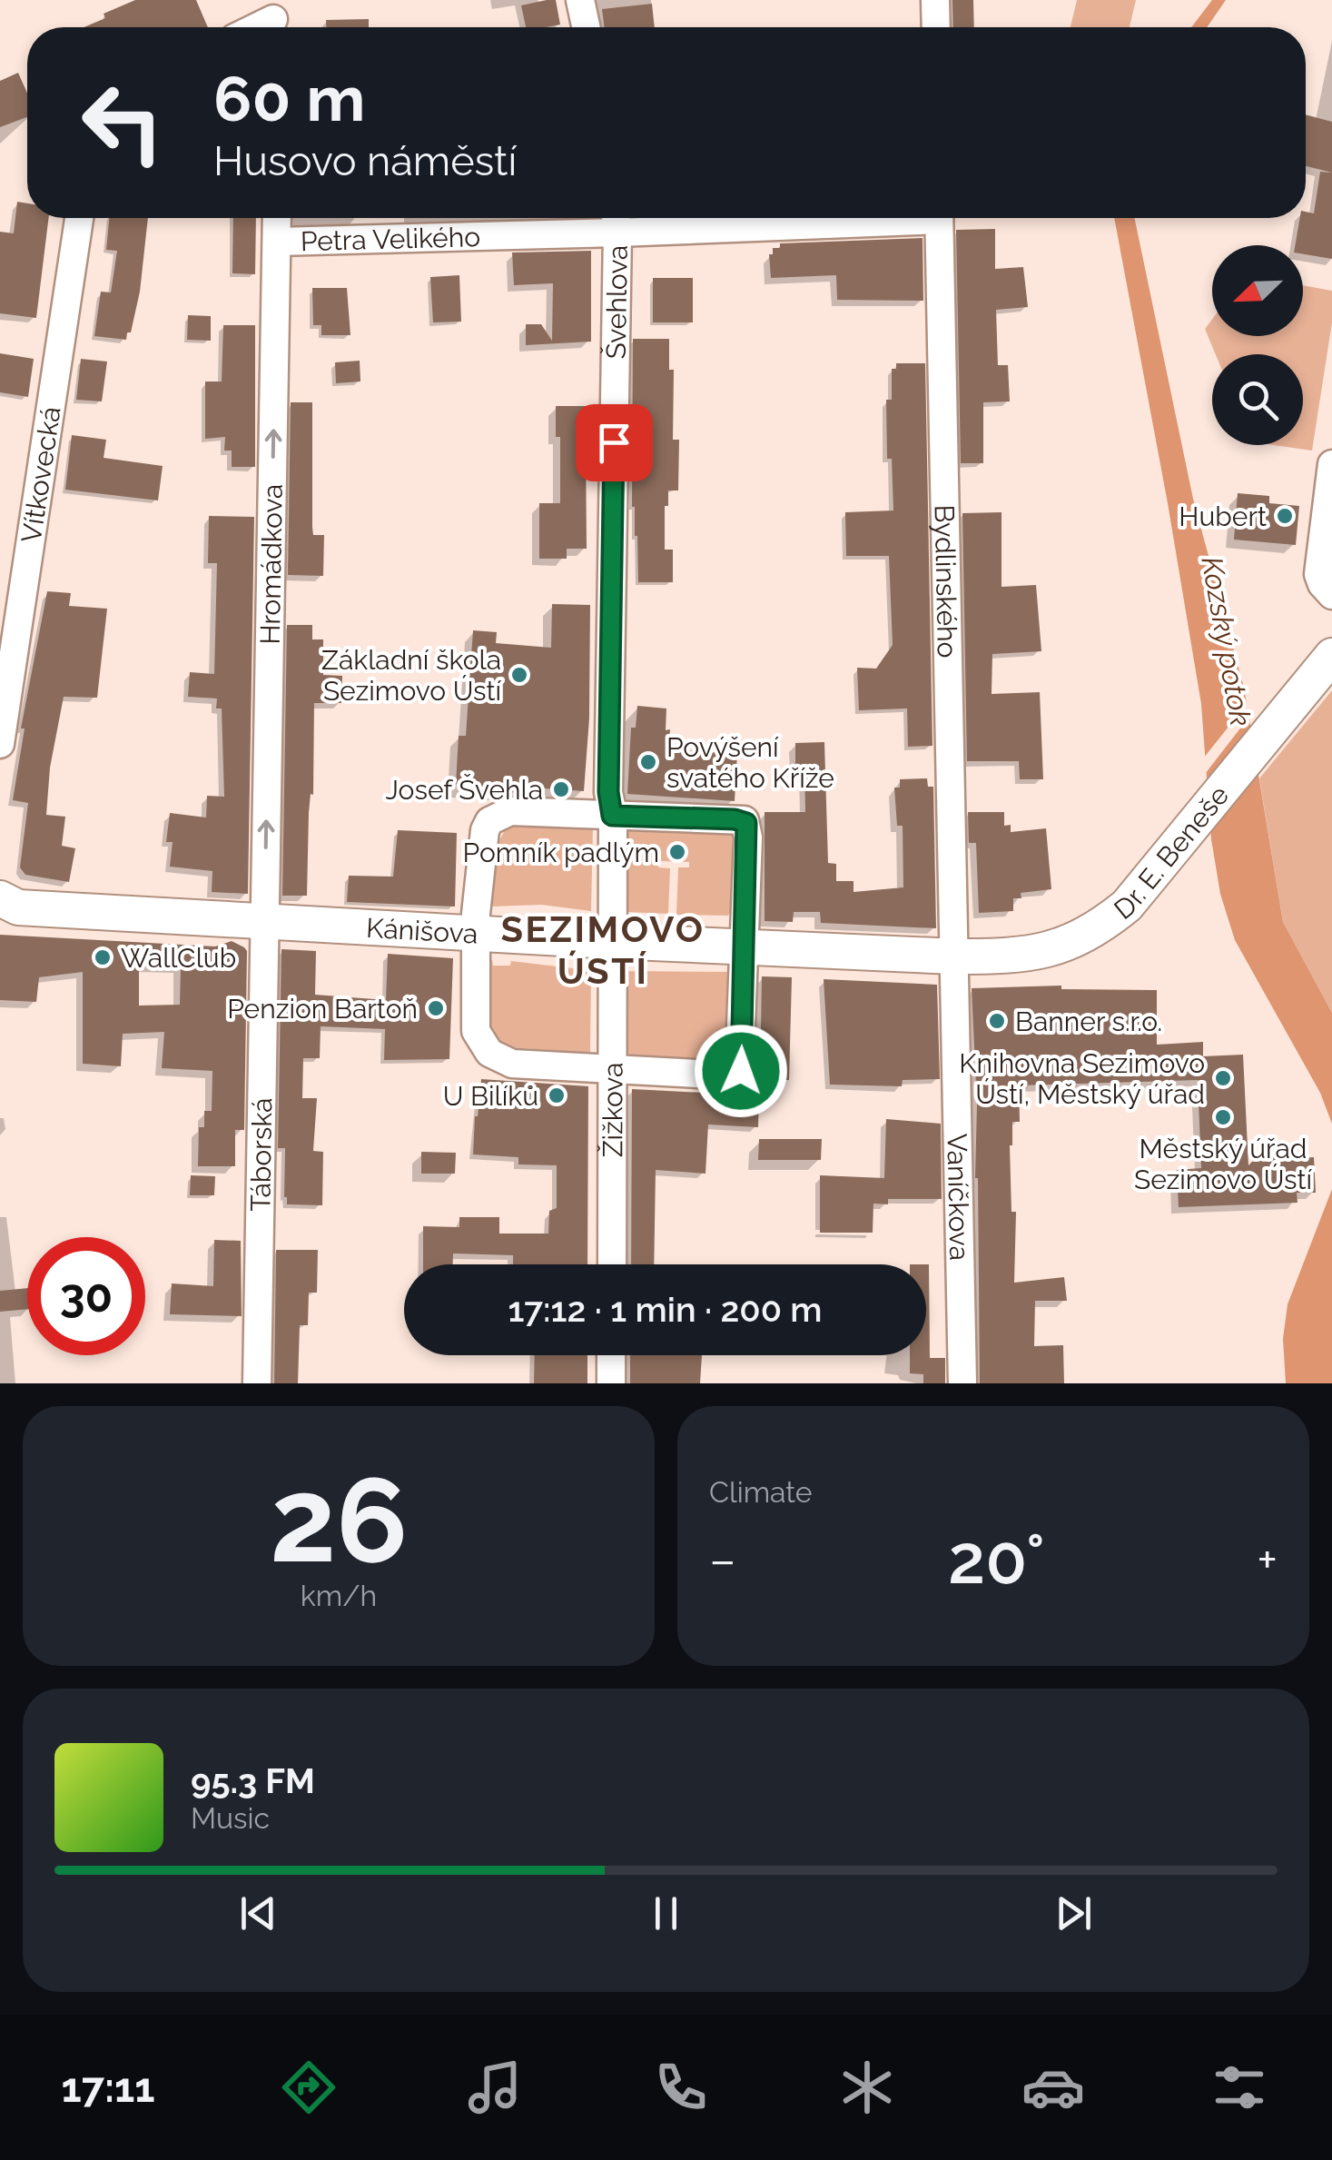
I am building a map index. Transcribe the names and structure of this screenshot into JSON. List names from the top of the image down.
{
  "streets": {
    "street": [
      "Petra Velikého",
      "Švehlova",
      "Vítkovecká",
      "Hromádkova",
      "Bydlinského",
      "Dr. E. Beneše",
      "Kánišova",
      "Žižkova",
      "Táborská",
      "Vaníčkova"
    ]
  },
  "crossings": [
    ["Petra Velikého", "Švehlova"],
    ["Petra Velikého", "Hromádkova"],
    ["Švehlova", "Kánišova"],
    ["Švehlova", "Žižkova"],
    ["Hromádkova", "Kánišova"],
    ["Hromádkova", "Táborská"],
    ["Bydlinského", "Dr. E. Beneše"],
    ["Bydlinského", "Kánišova"],
    ["Bydlinského", "Vaníčkova"],
    ["Dr. E. Beneše", "Kánišova"],
    ["Dr. E. Beneše", "Vaníčkova"],
    ["Kánišova", "Žižkova"],
    ["Kánišova", "Táborská"],
    ["Kánišova", "Vaníčkova"]
  ],
  "one_way": ["Hromádkova"],
  "districts": ["SEZIMOVO ÚSTÍ"],
  "water": ["Kozský potok"],
  "places": [
    "Hubert",
    "Základní škola Sezimovo Ústí",
    "Povýšení svatého Kříže",
    "Josef Švehla",
    "Pomník padlým",
    "WallClub",
    "Penzion Bartoň",
    "Banner s.r.o.",
    "Knihovna Sezimovo Ústí, Městský úřad",
    "U Bilíků",
    "Městský úřad Sezimovo Ústí"
  ],
  "north": "bottom left",
  "page": {
    "turn": ["60 m", "Husovo náměstí"],
    "limit": "30",
    "trip": "17:12 · 1 min · 200 m",
    "tile": [
      ["26", "km/h"],
      "Climate"
    ],
    "heat": ["−", "20°", "+"],
    "song": ["95.3 FM", "Music"],
    "tabs": "17:11"
  }
}
